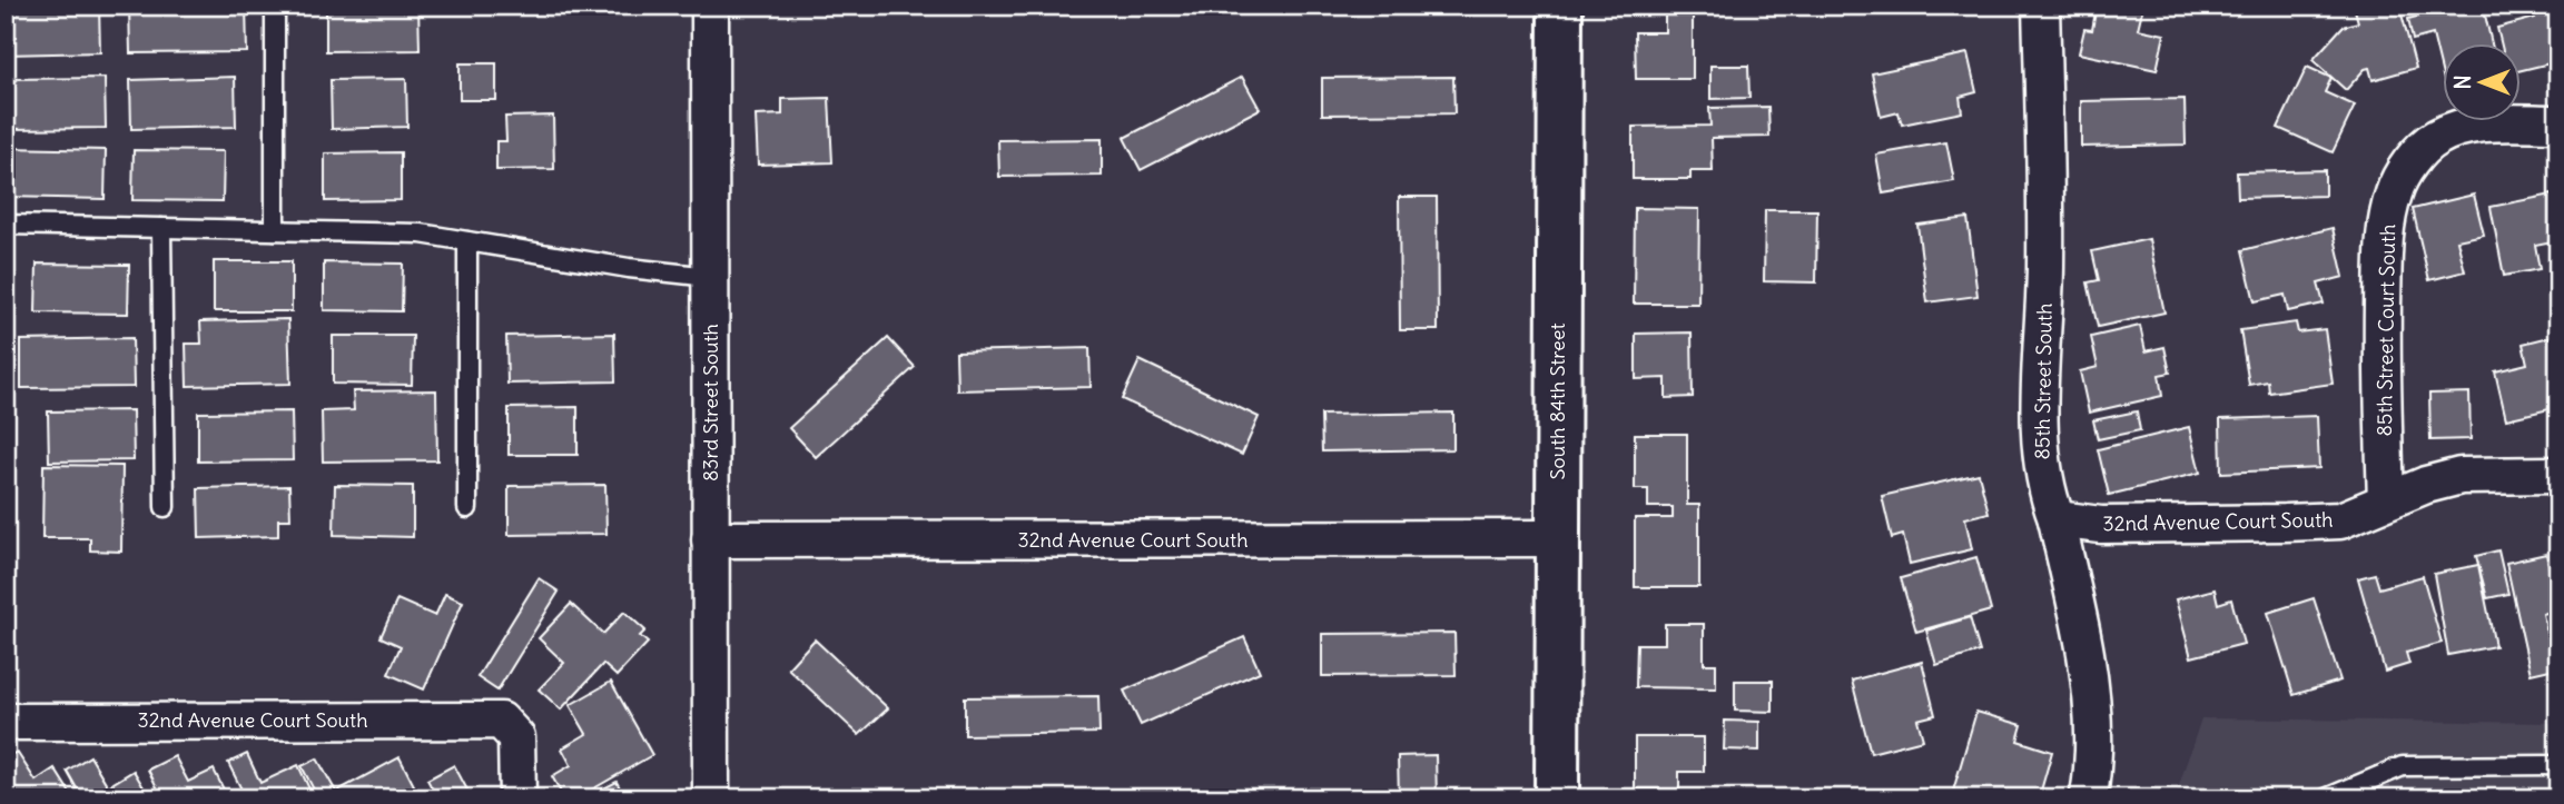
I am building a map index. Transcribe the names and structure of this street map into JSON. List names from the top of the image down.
{
  "streets": {
    "main road": ["South 84th Street"],
    "street": [
      "85th Street Court South",
      "85th Street South",
      "83rd Street South",
      "32nd Avenue Court South"
    ]
  },
  "crossings": [
    ["85th Street Court South", "32nd Avenue Court South"],
    ["85th Street South", "32nd Avenue Court South"],
    ["South 84th Street", "32nd Avenue Court South"],
    ["83rd Street South", "32nd Avenue Court South"]
  ],
  "north": "left"
}
